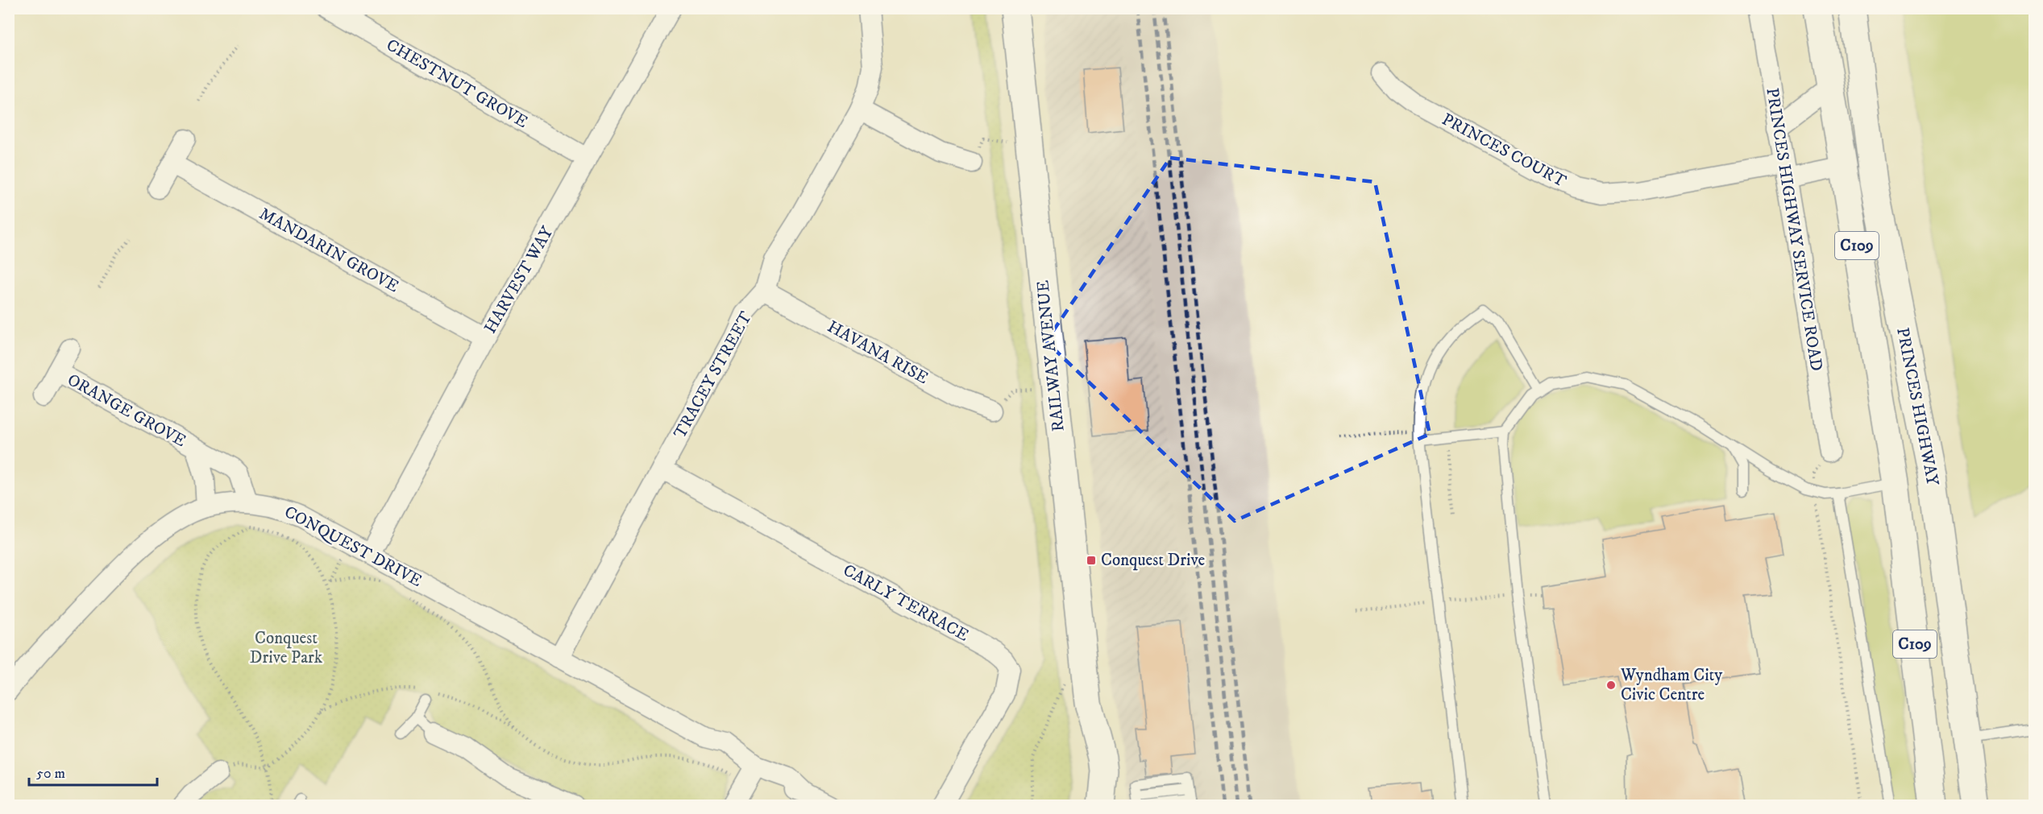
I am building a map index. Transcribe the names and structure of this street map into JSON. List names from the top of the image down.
{
  "streets": {
    "main road": ["C109", "RAILWAY AVENUE", "PRINCES HIGHWAY"],
    "street": [
      "CHESTNUT GROVE",
      "PRINCES COURT",
      "PRINCES HIGHWAY SERVICE ROAD",
      "MANDARIN GROVE",
      "HARVEST WAY",
      "HAVANA RISE",
      "TRACEY STREET",
      "ORANGE GROVE",
      "CONQUEST DRIVE",
      "CARLY TERRACE"
    ]
  },
  "crossings": [
    ["CHESTNUT GROVE", "HARVEST WAY"],
    ["PRINCES COURT", "PRINCES HIGHWAY SERVICE ROAD"],
    ["MANDARIN GROVE", "HARVEST WAY"],
    ["HARVEST WAY", "CONQUEST DRIVE"],
    ["HAVANA RISE", "TRACEY STREET"],
    ["TRACEY STREET", "CONQUEST DRIVE"],
    ["TRACEY STREET", "CARLY TERRACE"],
    ["ORANGE GROVE", "CONQUEST DRIVE"]
  ],
  "parks": ["Conquest Drive Park"],
  "places": {
    "transit": ["Conquest Drive"],
    "other": ["Wyndham City Civic Centre"]
  },
  "scale_bar": "50 m"
}
